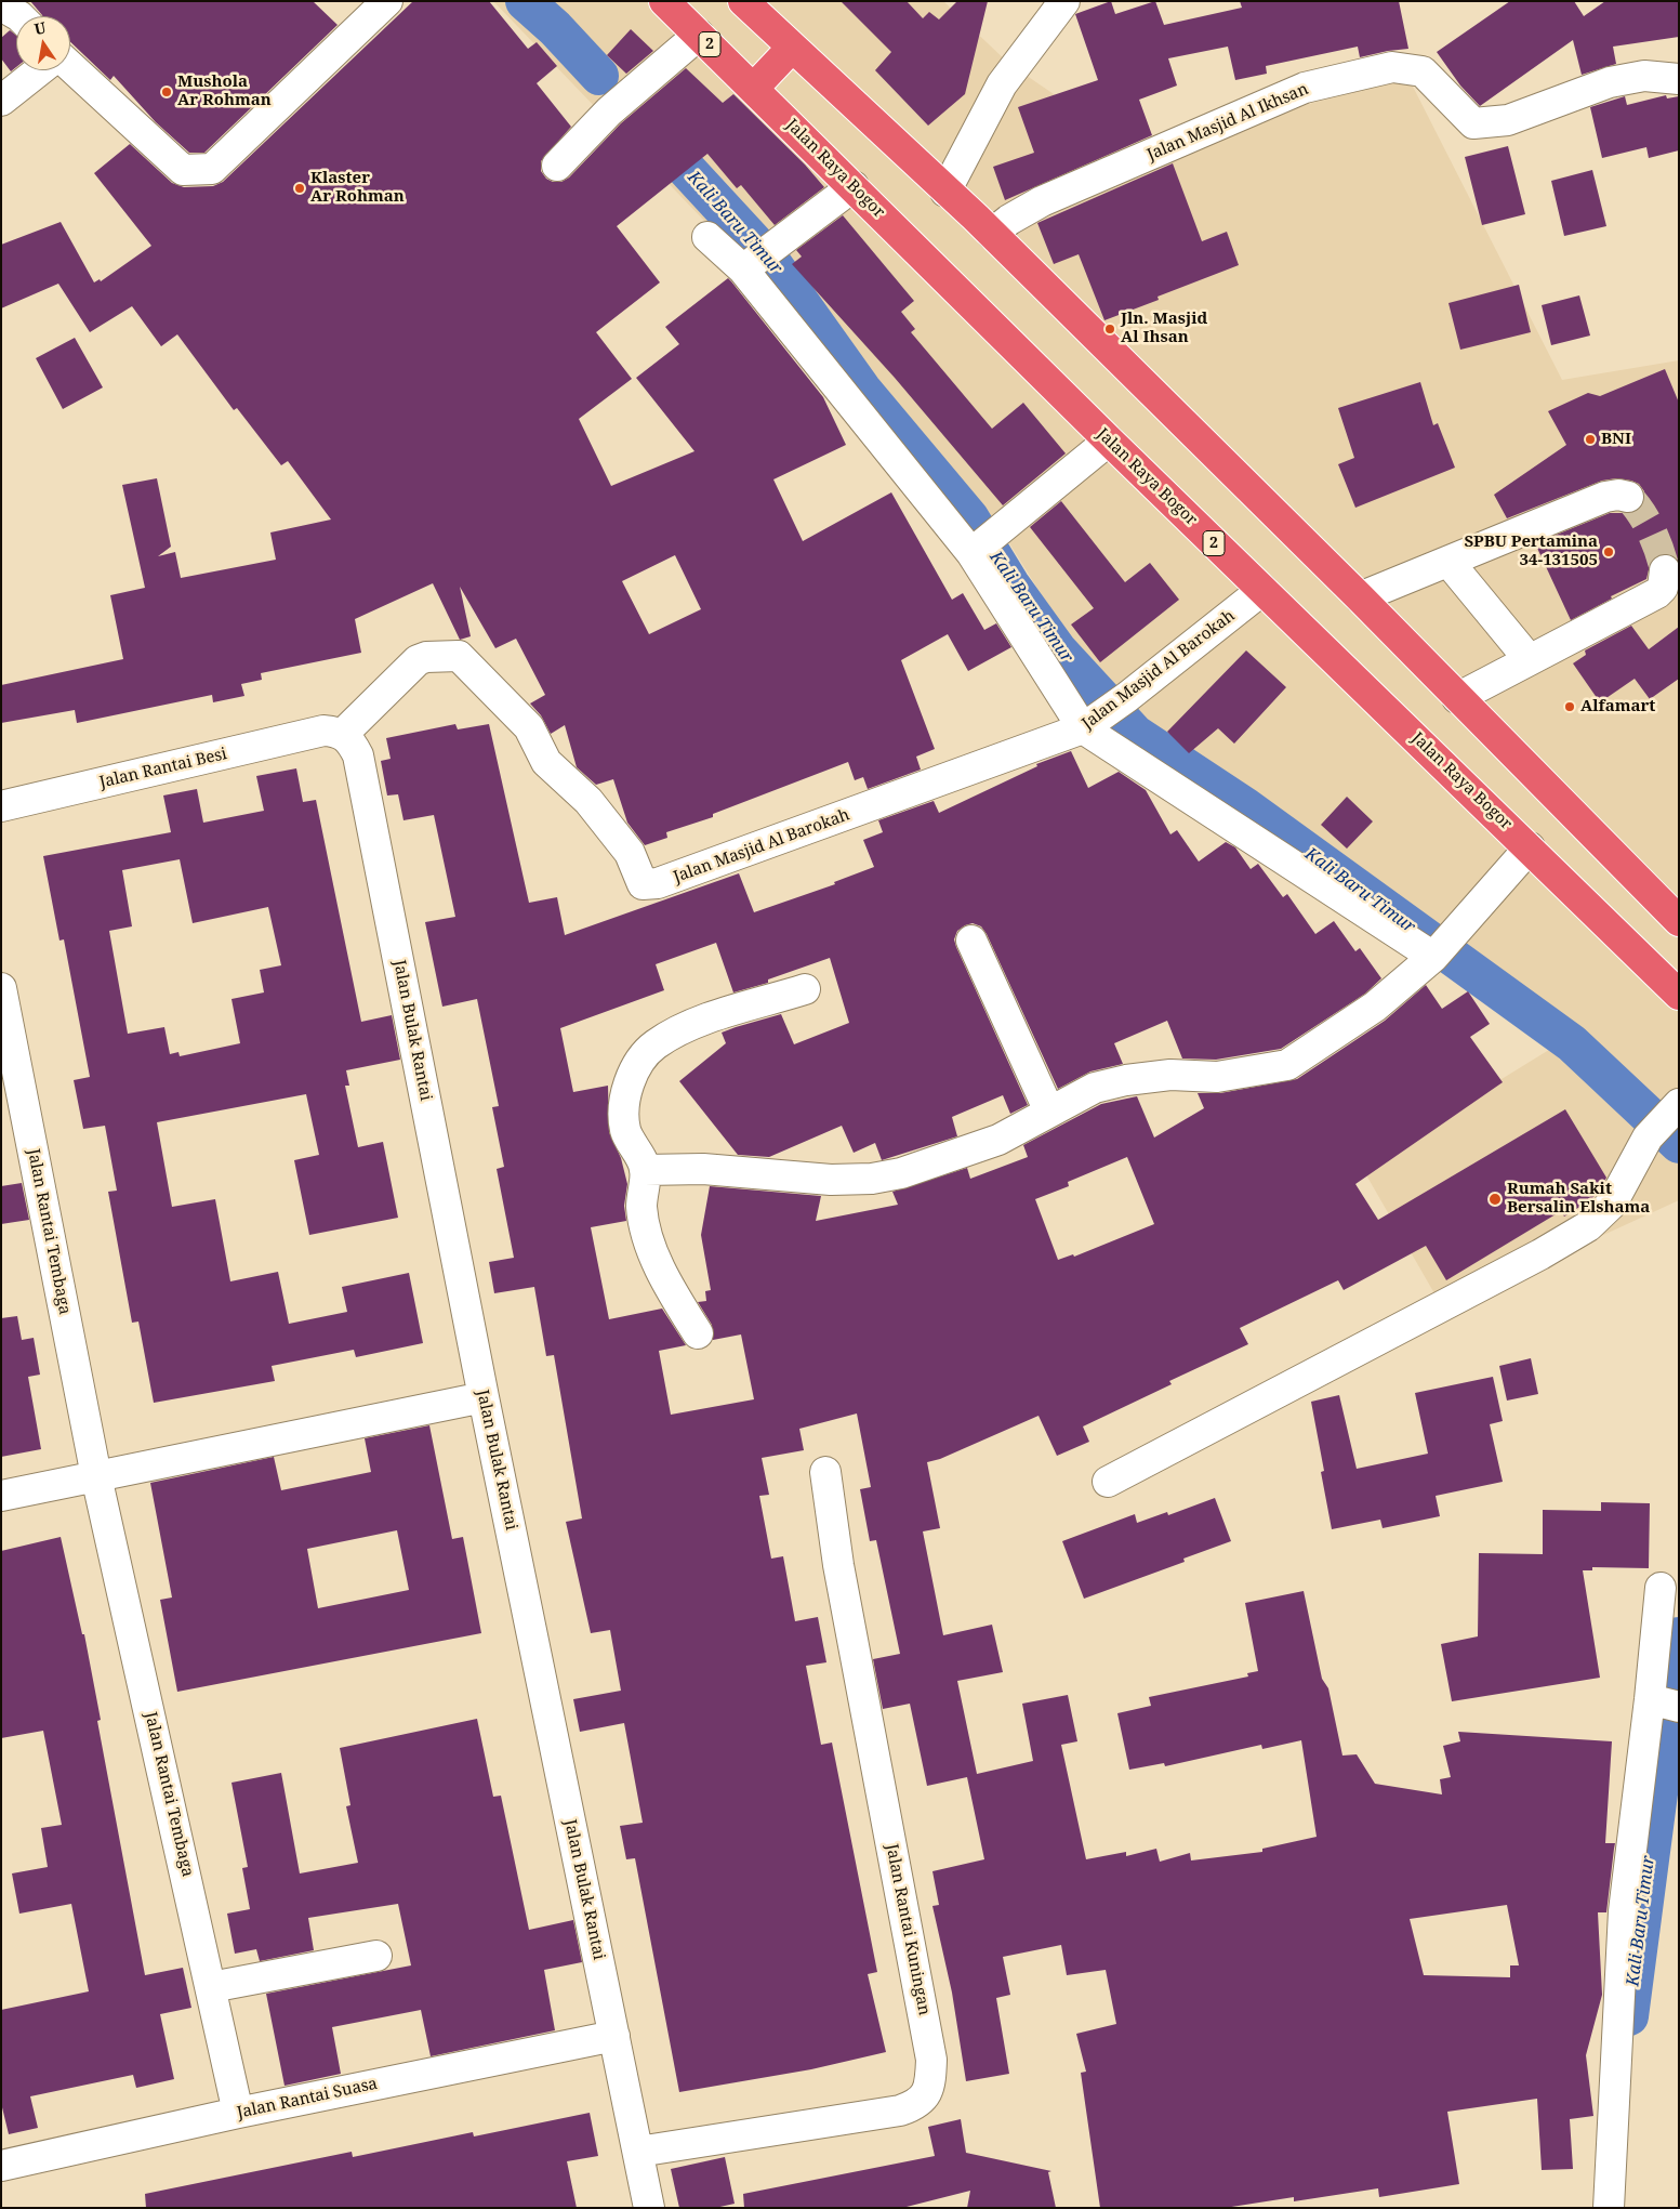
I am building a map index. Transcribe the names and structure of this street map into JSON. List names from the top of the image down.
{
  "streets": {
    "highway": ["2", "Jalan Raya Bogor"],
    "street": [
      "Jalan Masjid Al Ikhsan",
      "Jalan Masjid Al Barokah",
      "Jalan Rantai Besi",
      "Jalan Bulak Rantai",
      "Jalan Rantai Tembaga",
      "Jalan Rantai Kuningan",
      "Jalan Rantai Suasa"
    ]
  },
  "crossings": [
    ["Jalan Raya Bogor", "Jalan Masjid Al Barokah"],
    ["Jalan Masjid Al Barokah", "Jalan Rantai Besi"],
    ["Jalan Masjid Al Barokah", "Jalan Bulak Rantai"],
    ["Jalan Rantai Besi", "Jalan Bulak Rantai"],
    ["Jalan Bulak Rantai", "Jalan Rantai Kuningan"],
    ["Jalan Bulak Rantai", "Jalan Rantai Suasa"],
    ["Jalan Rantai Tembaga", "Jalan Rantai Suasa"]
  ],
  "water": ["Kali Baru Timur"],
  "places": [
    "Mushola Ar Rohman",
    "Klaster Ar Rohman",
    "Jln. Masjid Al Ihsan",
    "BNI",
    "SPBU Pertamina 34-131505",
    "Alfamart",
    "Rumah Sakit Bersalin Elshama"
  ],
  "north": "top"
}
